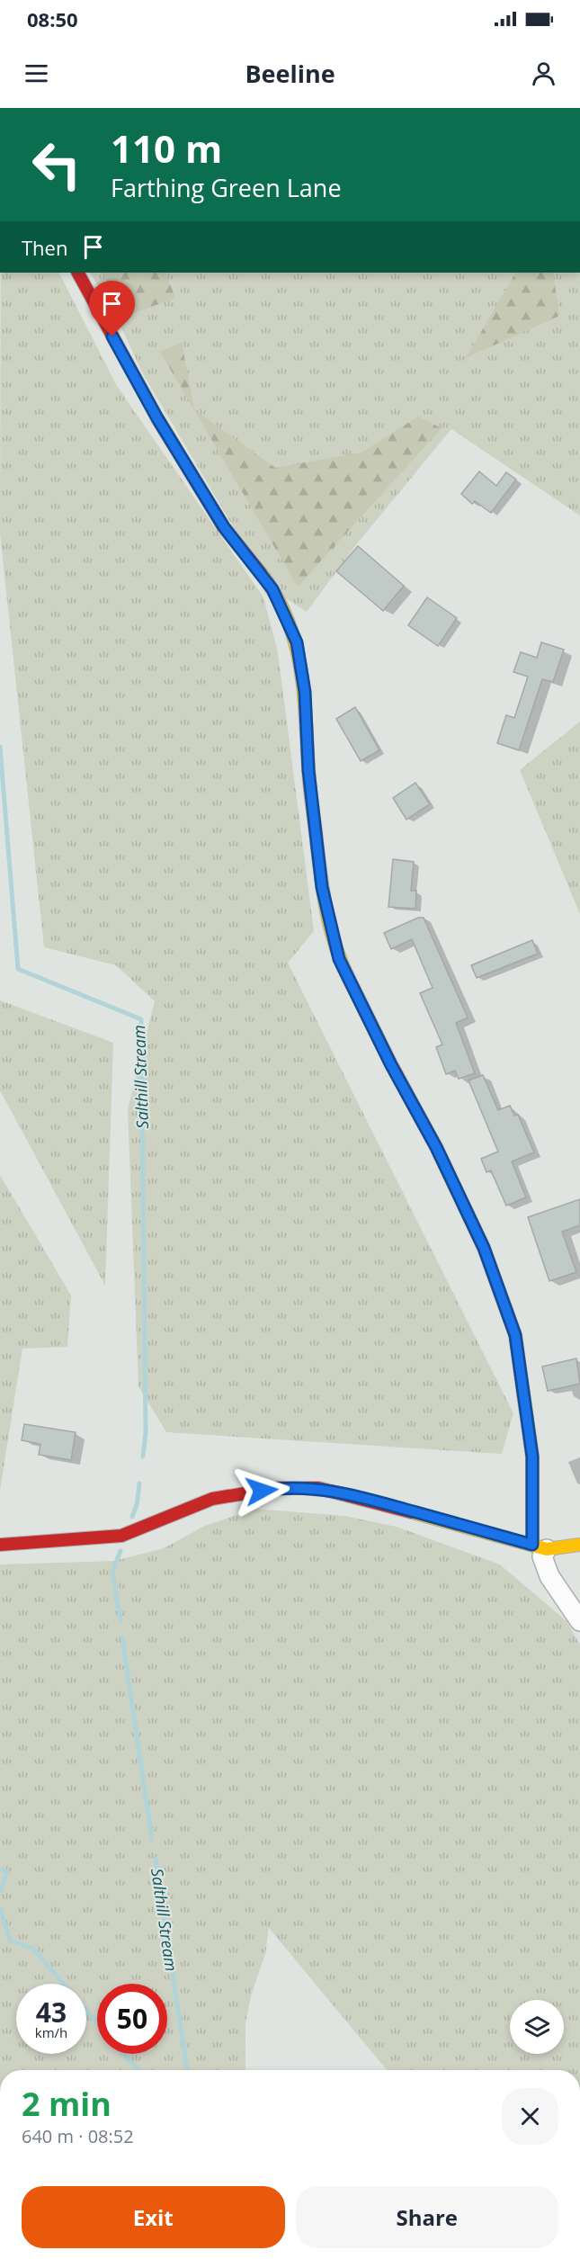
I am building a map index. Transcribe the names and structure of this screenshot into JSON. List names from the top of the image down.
{
  "water": ["Salthill Stream"],
  "page": {
    "status": "08:50",
    "header": "Beeline",
    "turn": ["110 m", "Farthing Green Lane"],
    "then": "Then",
    "speed": "43 km/h",
    "limit": "50",
    "heading": ["2 min", "640 m · 08:52"],
    "buttons": ["Exit", "Share"]
  }
}
